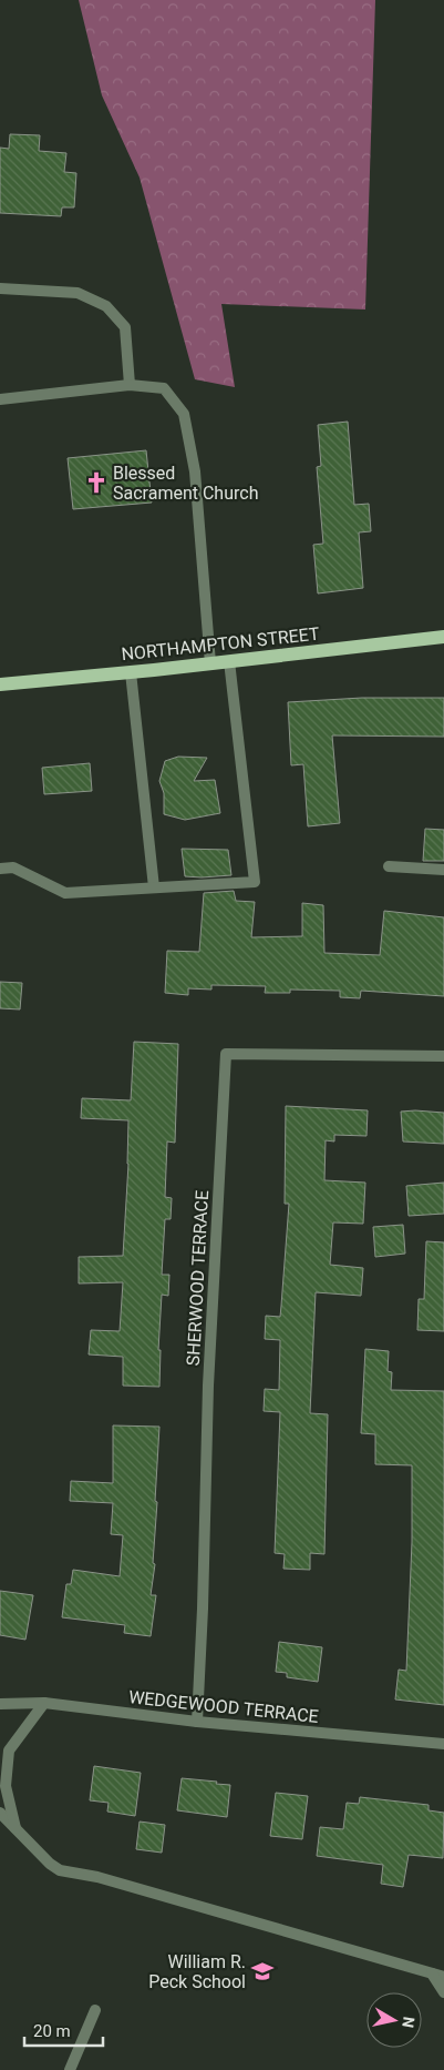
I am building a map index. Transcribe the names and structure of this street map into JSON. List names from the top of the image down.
{
  "streets": {
    "main road": ["NORTHAMPTON STREET"],
    "street": ["SHERWOOD TERRACE", "WEDGEWOOD TERRACE"]
  },
  "crossings": [
    ["SHERWOOD TERRACE", "WEDGEWOOD TERRACE"]
  ],
  "places": {
    "church": ["Blessed Sacrament Church"],
    "school or university": ["William R. Peck School"]
  },
  "scale_bar": "20 m",
  "north": "right"
}
